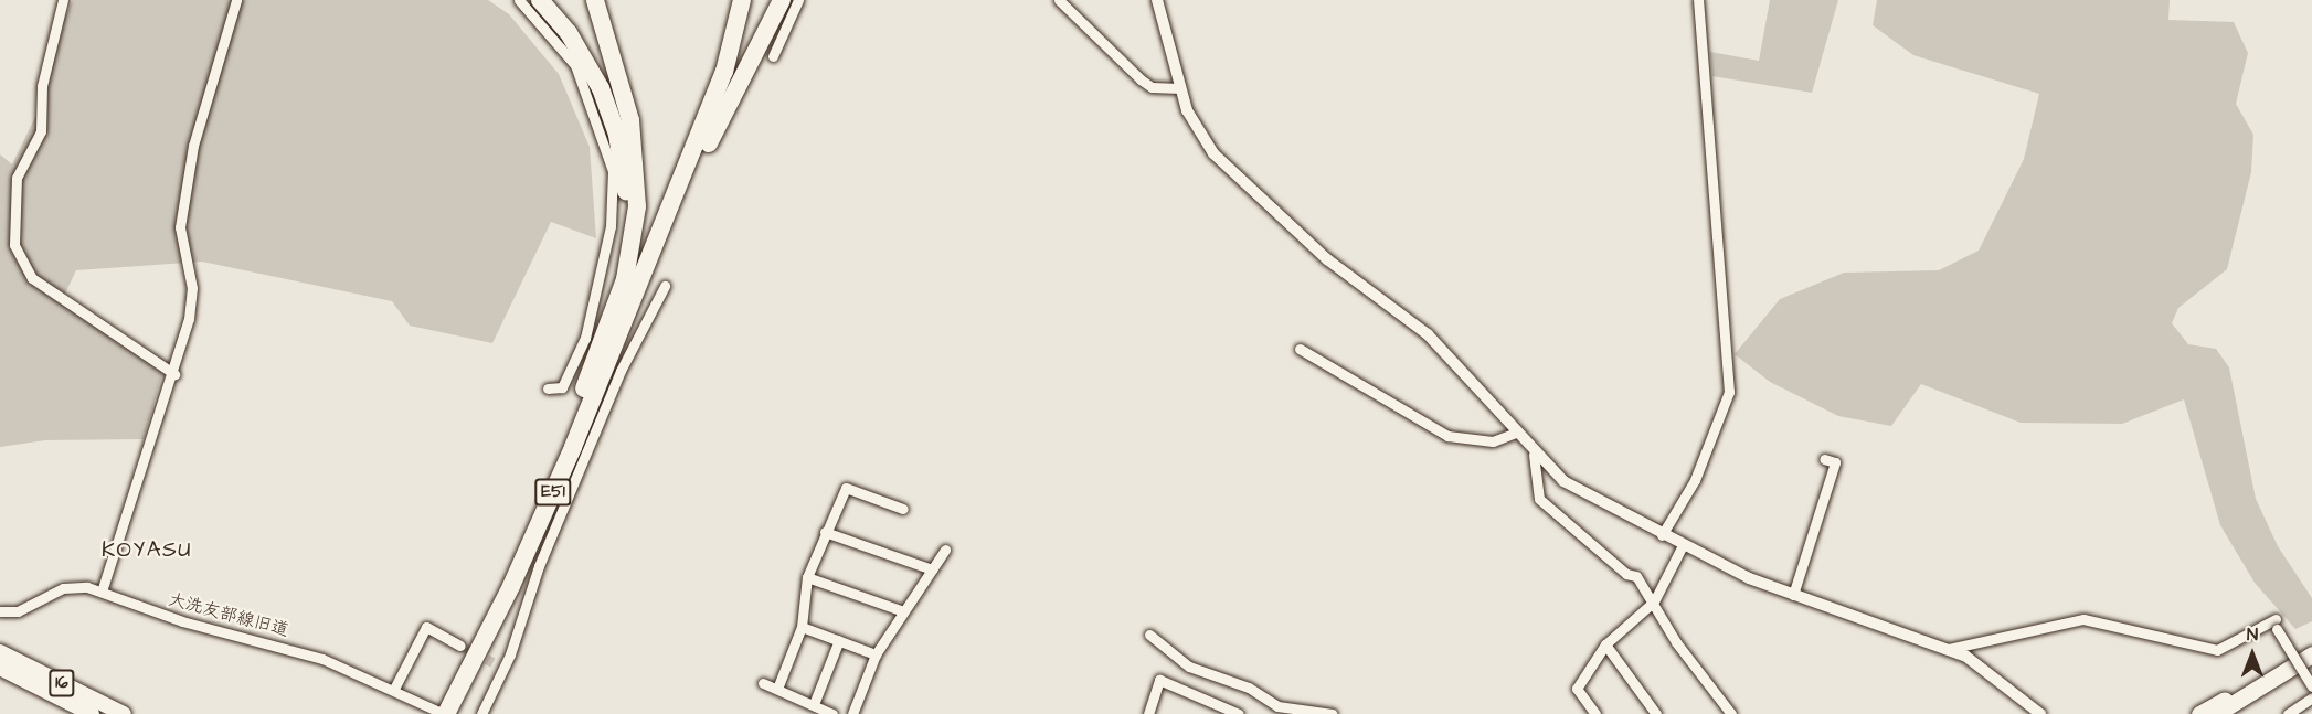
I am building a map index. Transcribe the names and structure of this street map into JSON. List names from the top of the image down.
{
  "streets": {
    "highway": ["E51"],
    "main road": ["16"],
    "street": ["大洗友部線旧道"]
  },
  "crossings": [
    ["E51", "大洗友部線旧道"]
  ],
  "districts": ["KOYASU"],
  "north": "top"
}
